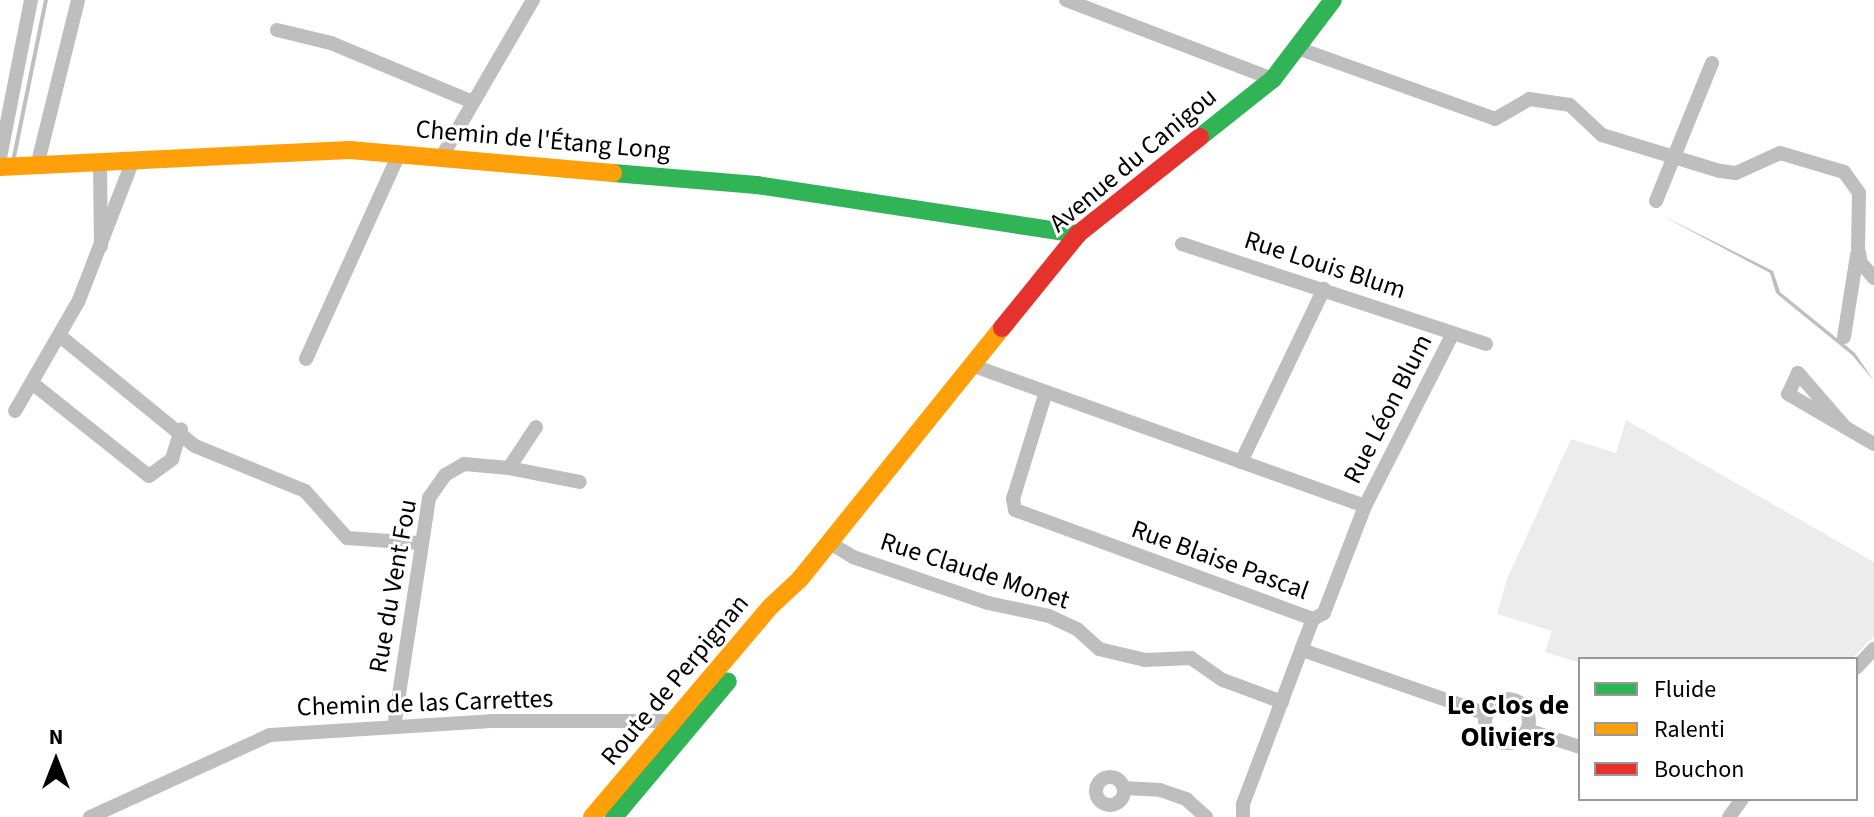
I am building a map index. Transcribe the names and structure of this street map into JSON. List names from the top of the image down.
{
  "streets": {
    "main road": ["Chemin de l'Étang Long", "Avenue du Canigou", "Route de Perpignan"],
    "street": [
      "Rue Louis Blum",
      "Rue Léon Blum",
      "Rue Blaise Pascal",
      "Rue Claude Monet",
      "Rue du Vent Fou",
      "Chemin de las Carrettes"
    ]
  },
  "crossings": [
    ["Chemin de l'Étang Long", "Avenue du Canigou"],
    ["Avenue du Canigou", "Route de Perpignan"],
    ["Rue Louis Blum", "Rue Léon Blum"],
    ["Rue Léon Blum", "Rue Blaise Pascal"],
    ["Rue Claude Monet", "Route de Perpignan"],
    ["Rue du Vent Fou", "Chemin de las Carrettes"],
    ["Route de Perpignan", "Chemin de las Carrettes"]
  ],
  "districts": ["Le Clos de Oliviers"],
  "legend": ["Fluide", "Ralenti", "Bouchon"],
  "north": "top"
}
